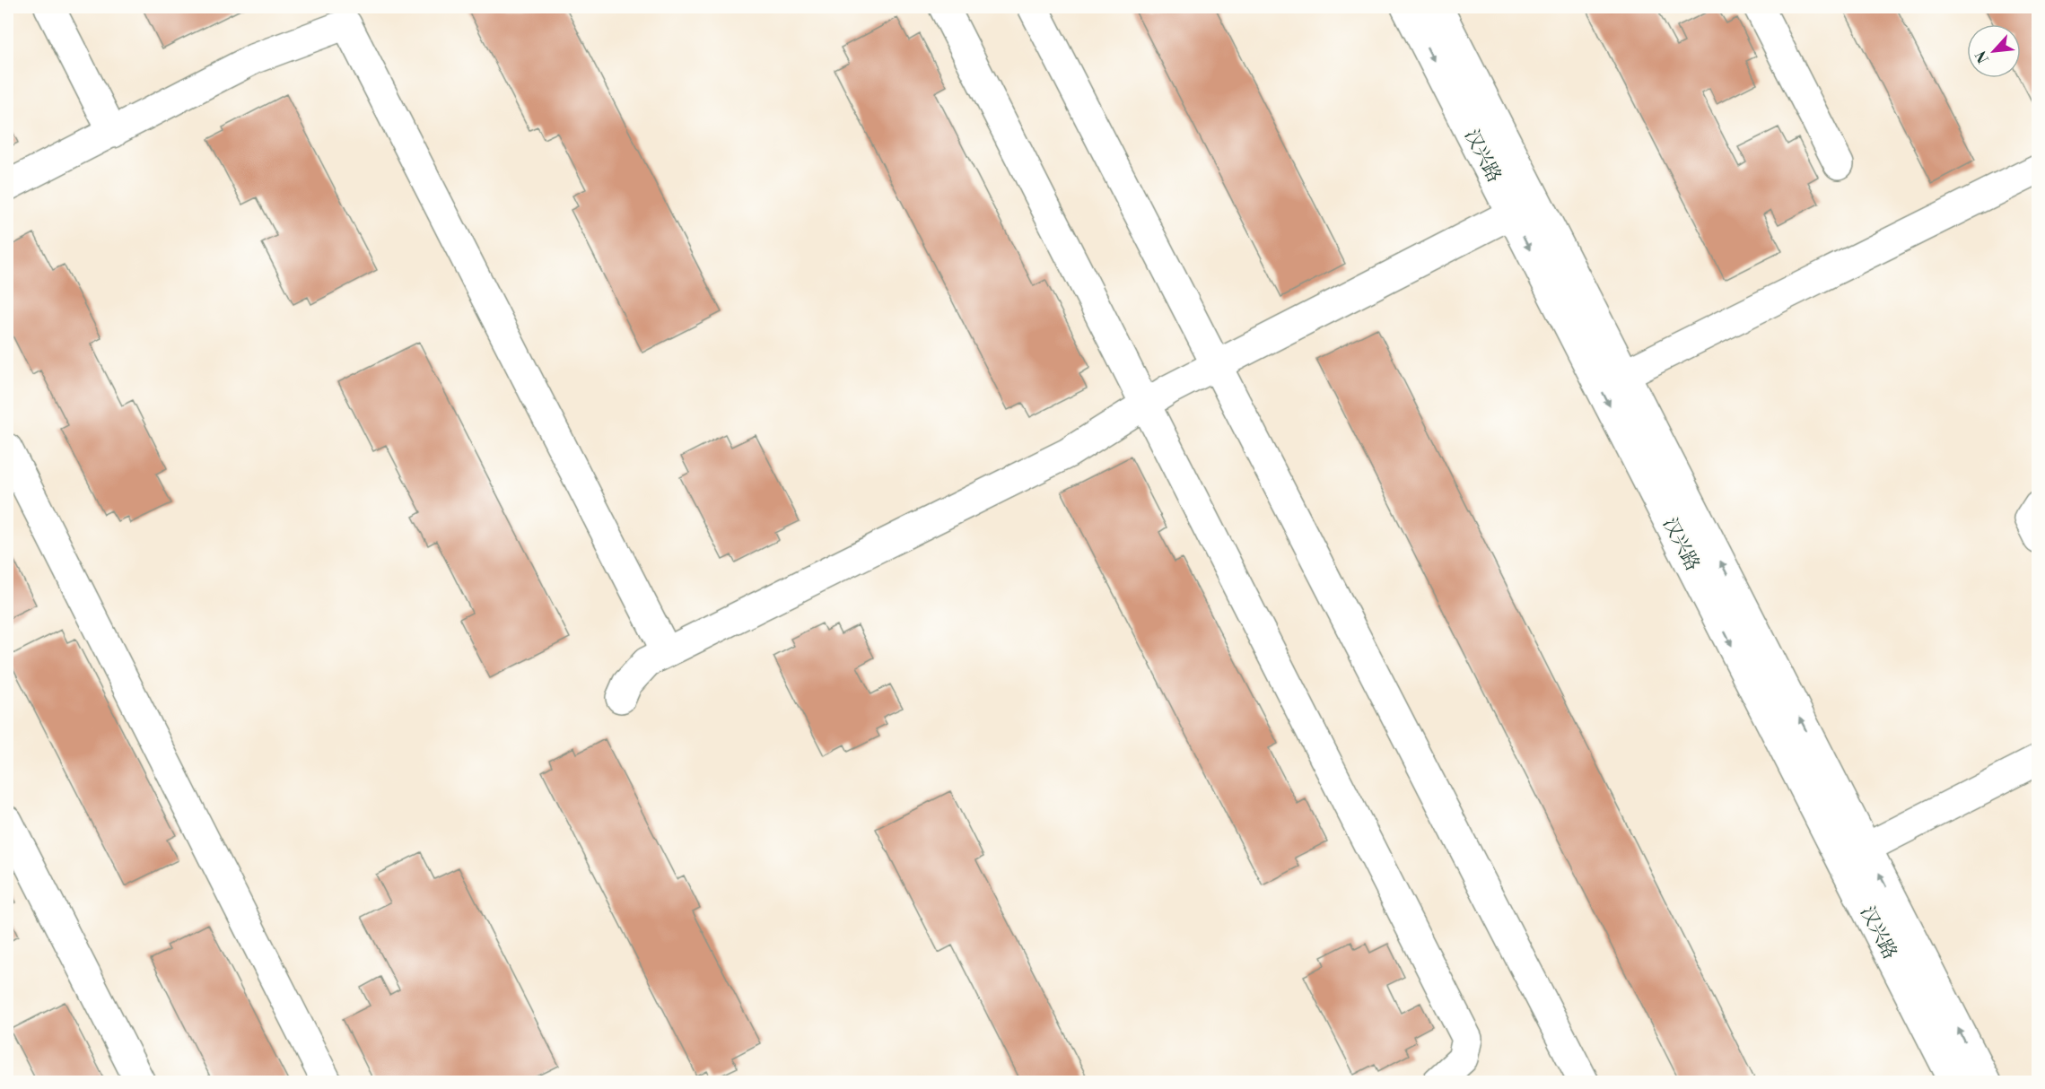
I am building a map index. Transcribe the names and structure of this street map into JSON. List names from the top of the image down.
{
  "streets": {
    "street": ["汉兴路"]
  },
  "north": "bottom left"
}
